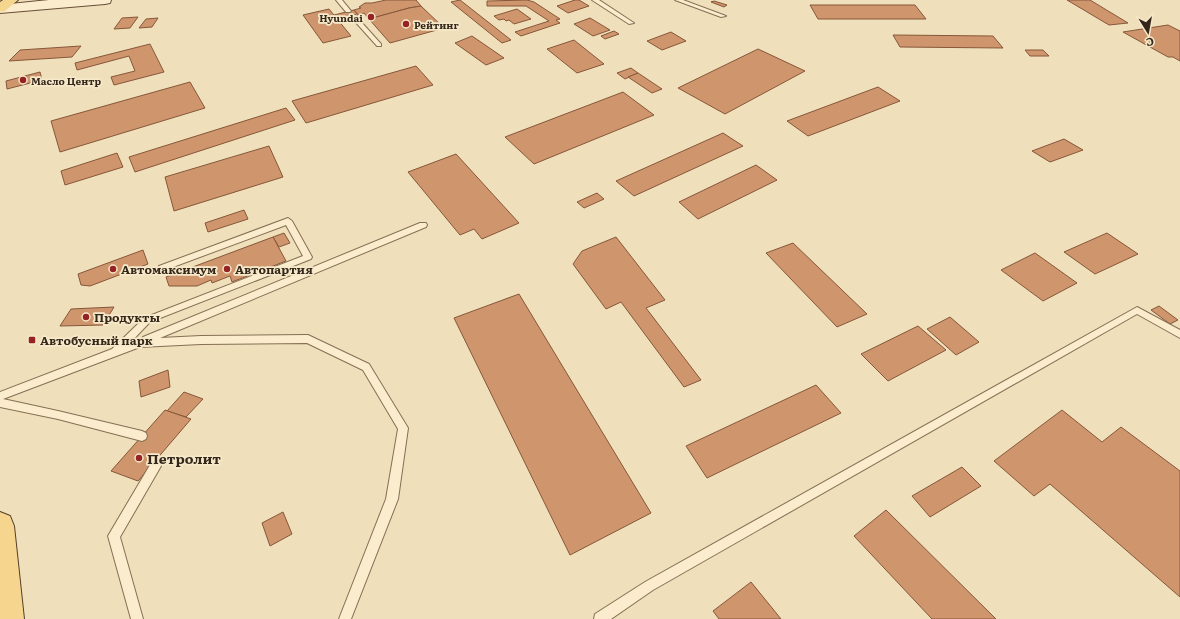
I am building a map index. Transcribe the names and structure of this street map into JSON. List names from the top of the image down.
{
  "places": {
    "other": [
      "Hyundai",
      "Рейтинг",
      "Масло Центр",
      "Автомаксимум",
      "Автопартия",
      "Продукты",
      "Петролит"
    ],
    "transit": ["Автобусный парк"]
  },
  "north": "bottom"
}
